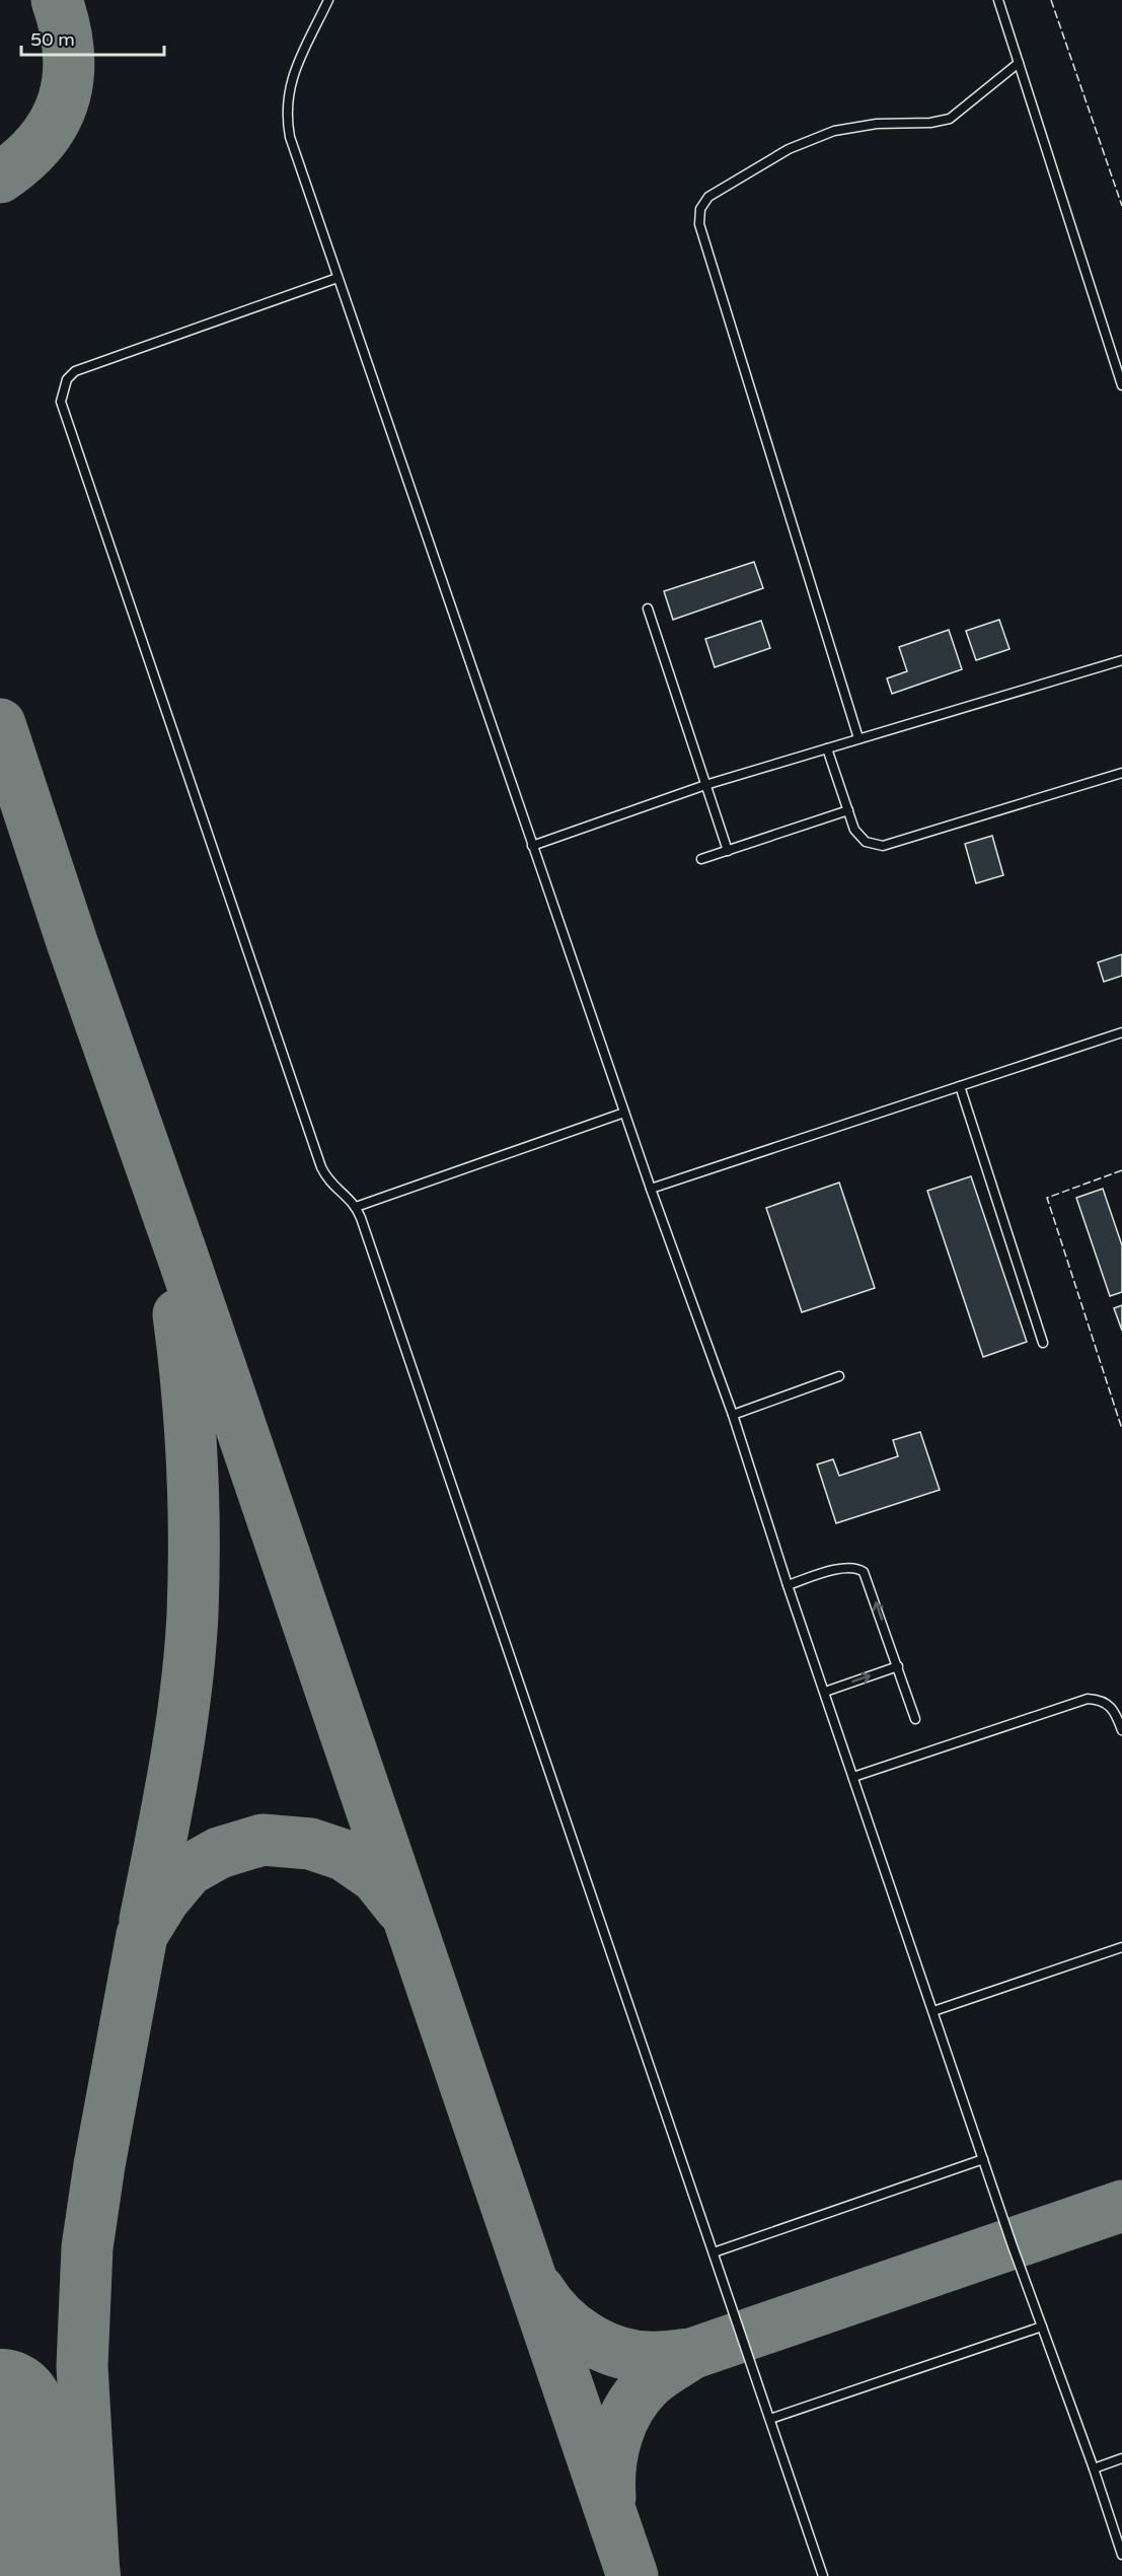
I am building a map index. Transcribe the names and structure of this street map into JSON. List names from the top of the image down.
{
  "scale_bar": "50 m"
}
